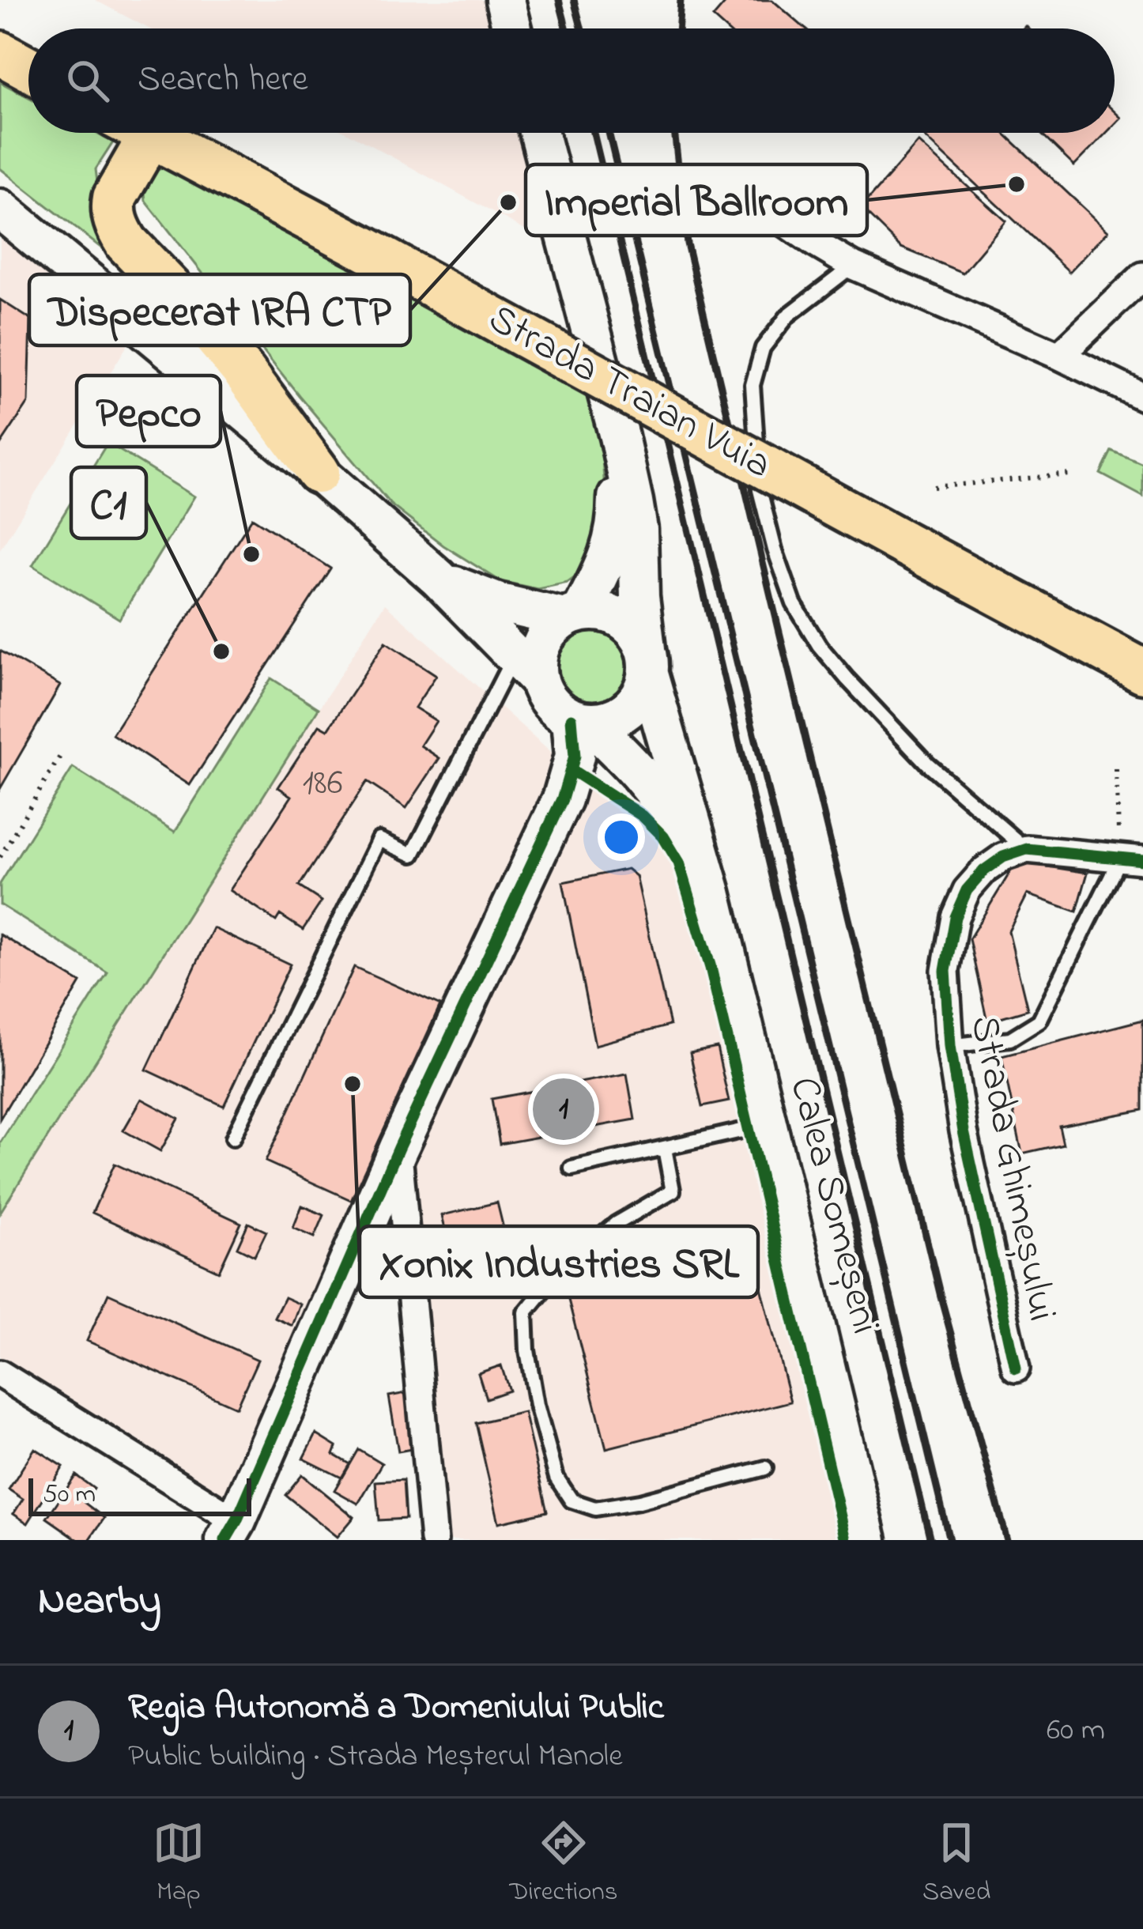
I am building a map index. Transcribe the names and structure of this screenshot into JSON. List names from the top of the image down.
{
  "streets": {
    "main road": ["Strada Traian Vuia", "Calea Someșeni"],
    "street": ["Strada Ghimeșului"]
  },
  "places": [
    "Imperial Ballroom",
    "Dispecerat IRA CTP",
    "Pepco",
    "C1",
    "Xonix Industries SRL"
  ],
  "house_numbers": ["186"],
  "scale_bar": "50 m",
  "page": {
    "search": "Search here",
    "pins": "1",
    "scale": "50 m",
    "heading": "Nearby",
    "list": [
      {
        "mark": "1",
        "name": "Regia Autonomă a Domeniului Public",
        "note": "Public building · Strada Meșterul Manole",
        "value": "60 m"
      }
    ],
    "nav": ["Map", "Directions", "Saved"]
  }
}
